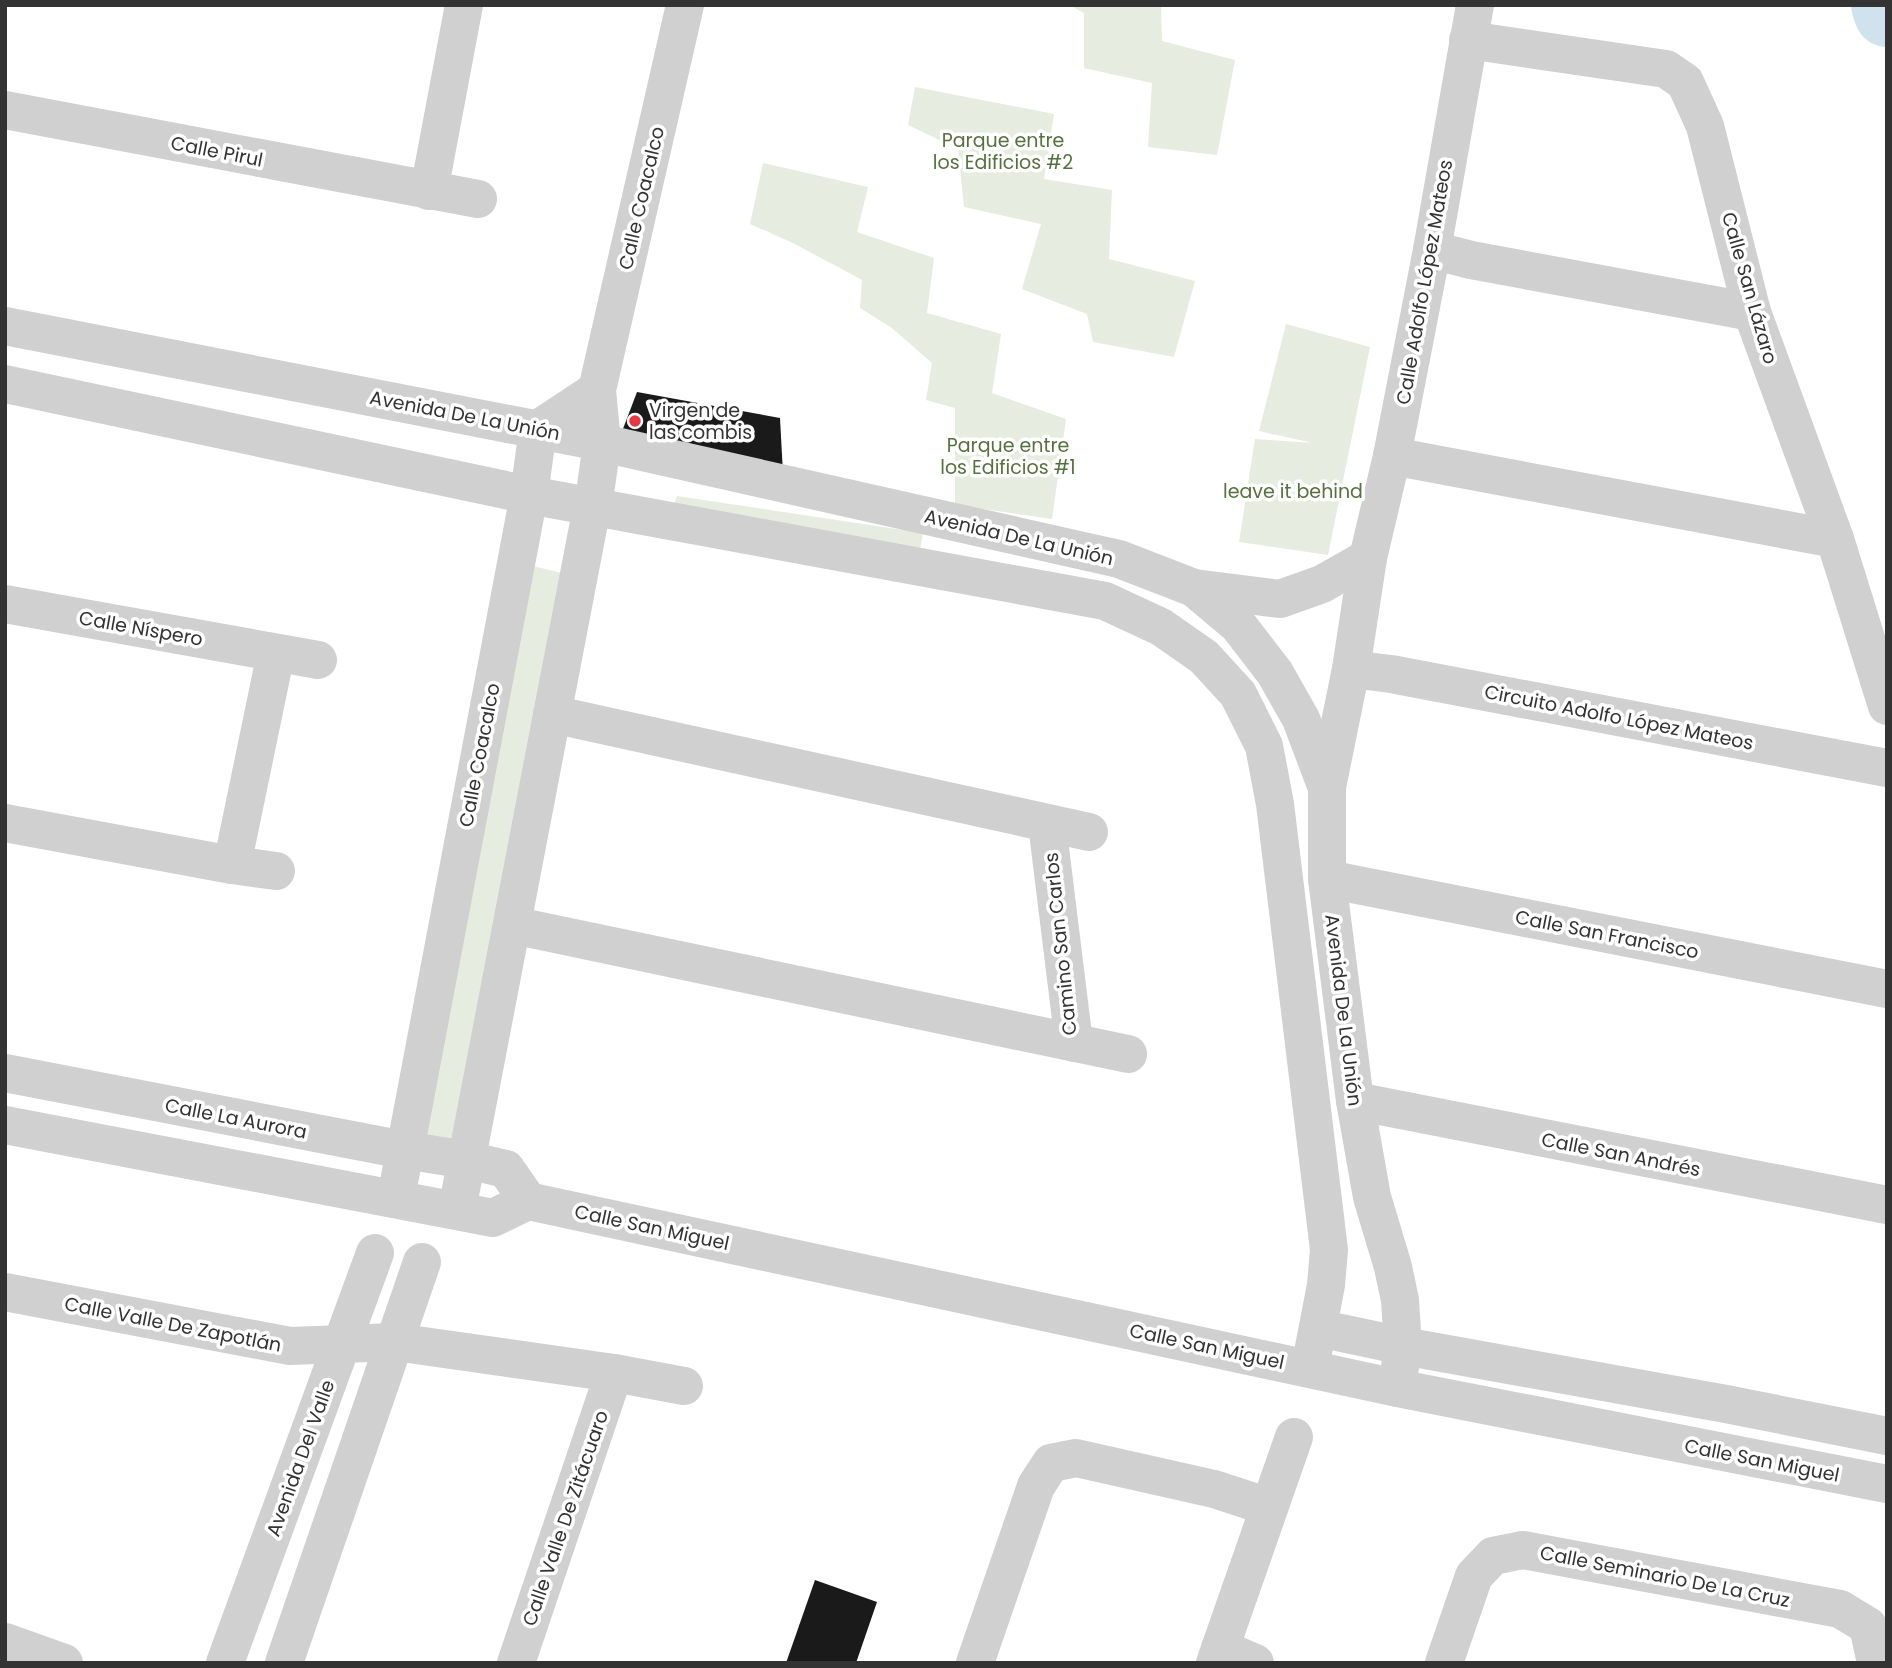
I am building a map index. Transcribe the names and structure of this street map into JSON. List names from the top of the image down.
{
  "streets": {
    "street": [
      "Calle Pirul",
      "Calle Coacalco",
      "Calle Adolfo López Mateos",
      "Calle San Lázaro",
      "Avenida De La Unión",
      "Calle Níspero",
      "Circuito Adolfo López Mateos",
      "Calle San Francisco",
      "Camino San Carlos",
      "Calle La Aurora",
      "Calle San Andrés",
      "Calle San Miguel",
      "Calle Valle De Zapotlán",
      "Avenida Del Valle",
      "Calle Valle De Zitácuaro",
      "Calle Seminario De La Cruz"
    ]
  },
  "crossings": [
    ["Calle Coacalco", "Avenida De La Unión"],
    ["Calle Coacalco", "Camino San Carlos"],
    ["Calle Coacalco", "Calle La Aurora"],
    ["Calle Adolfo López Mateos", "Calle San Lázaro"],
    ["Calle Adolfo López Mateos", "Avenida De La Unión"],
    ["Calle Adolfo López Mateos", "Circuito Adolfo López Mateos"],
    ["Avenida De La Unión", "Calle San Francisco"],
    ["Avenida De La Unión", "Calle San Andrés"],
    ["Avenida De La Unión", "Calle San Miguel"],
    ["Calle Valle De Zapotlán", "Avenida Del Valle"]
  ],
  "parks": ["Parque entre los Edificios #2", "Parque entre los Edificios #1", "leave it behind"],
  "places": ["Virgen de las combis"]
}
